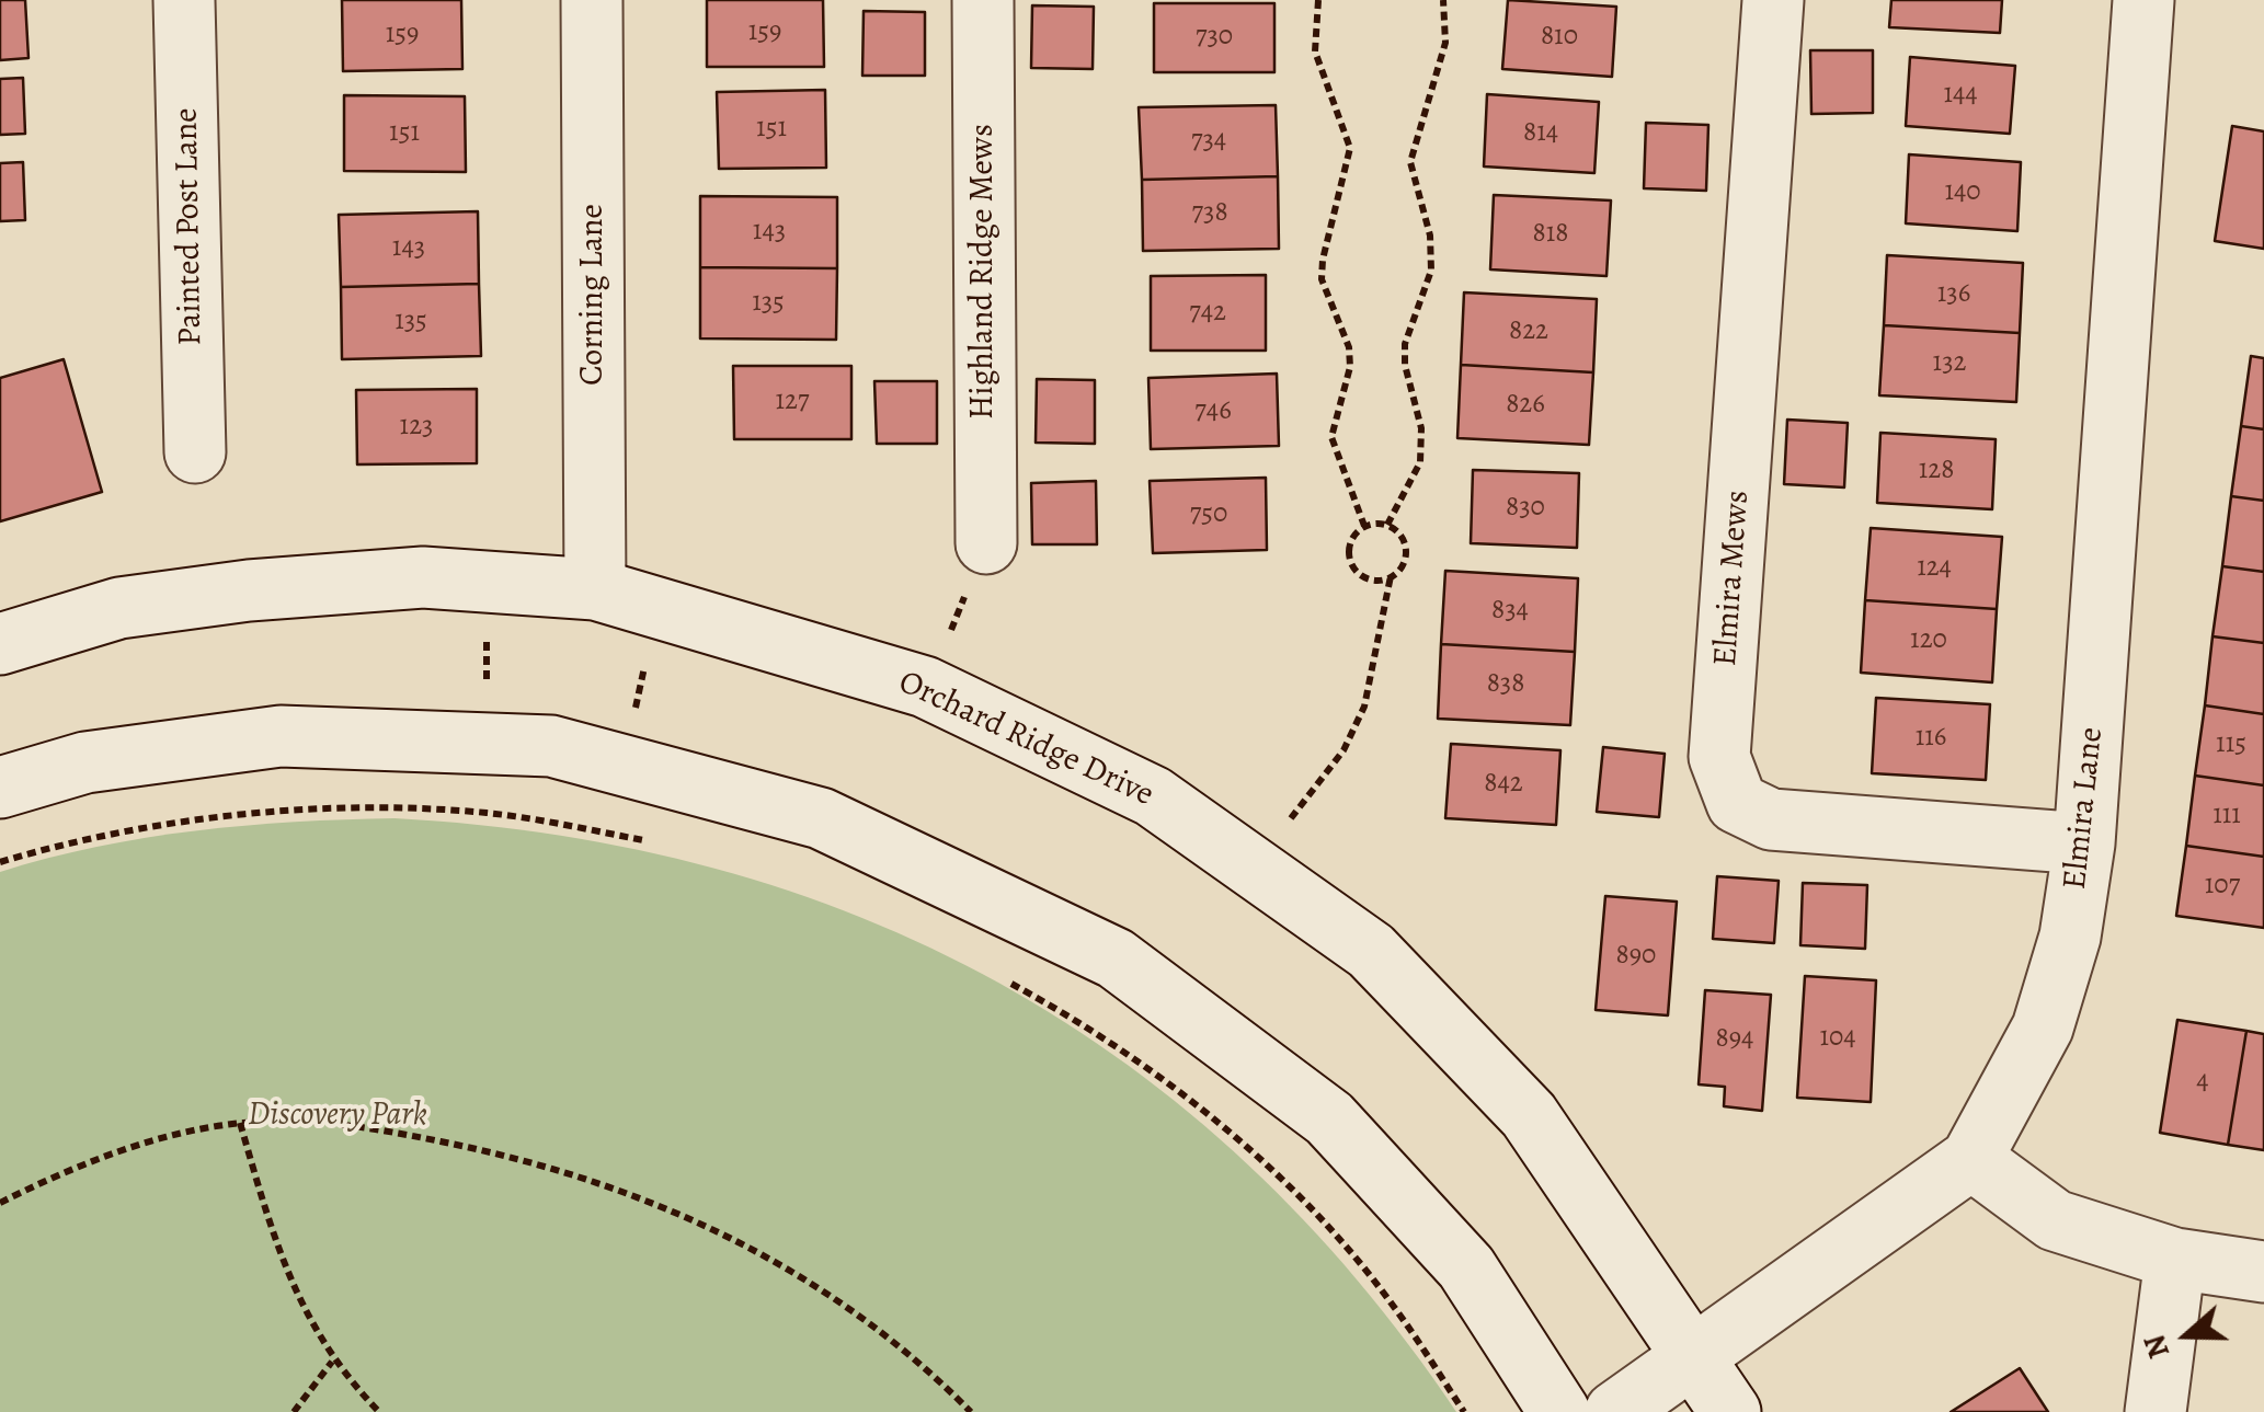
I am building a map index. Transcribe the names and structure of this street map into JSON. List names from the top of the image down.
{
  "streets": {
    "street": [
      "Painted Post Lane",
      "Highland Ridge Mews",
      "Corning Lane",
      "Elmira Mews",
      "Orchard Ridge Drive",
      "Elmira Lane"
    ]
  },
  "crossings": [
    ["Corning Lane", "Orchard Ridge Drive"],
    ["Elmira Mews", "Elmira Lane"],
    ["Orchard Ridge Drive", "Elmira Lane"]
  ],
  "parks": ["Discovery Park"],
  "house_numbers": [
    "159",
    "159",
    "730",
    "810",
    "144",
    "151",
    "151",
    "814",
    "734",
    "140",
    "738",
    "143",
    "818",
    "143",
    "136",
    "135",
    "742",
    "135",
    "822",
    "132",
    "127",
    "826",
    "746",
    "123",
    "128",
    "830",
    "750",
    "124",
    "834",
    "120",
    "838",
    "116",
    "115",
    "842",
    "111",
    "107",
    "890",
    "104",
    "894",
    "4"
  ],
  "north": "left"
}
